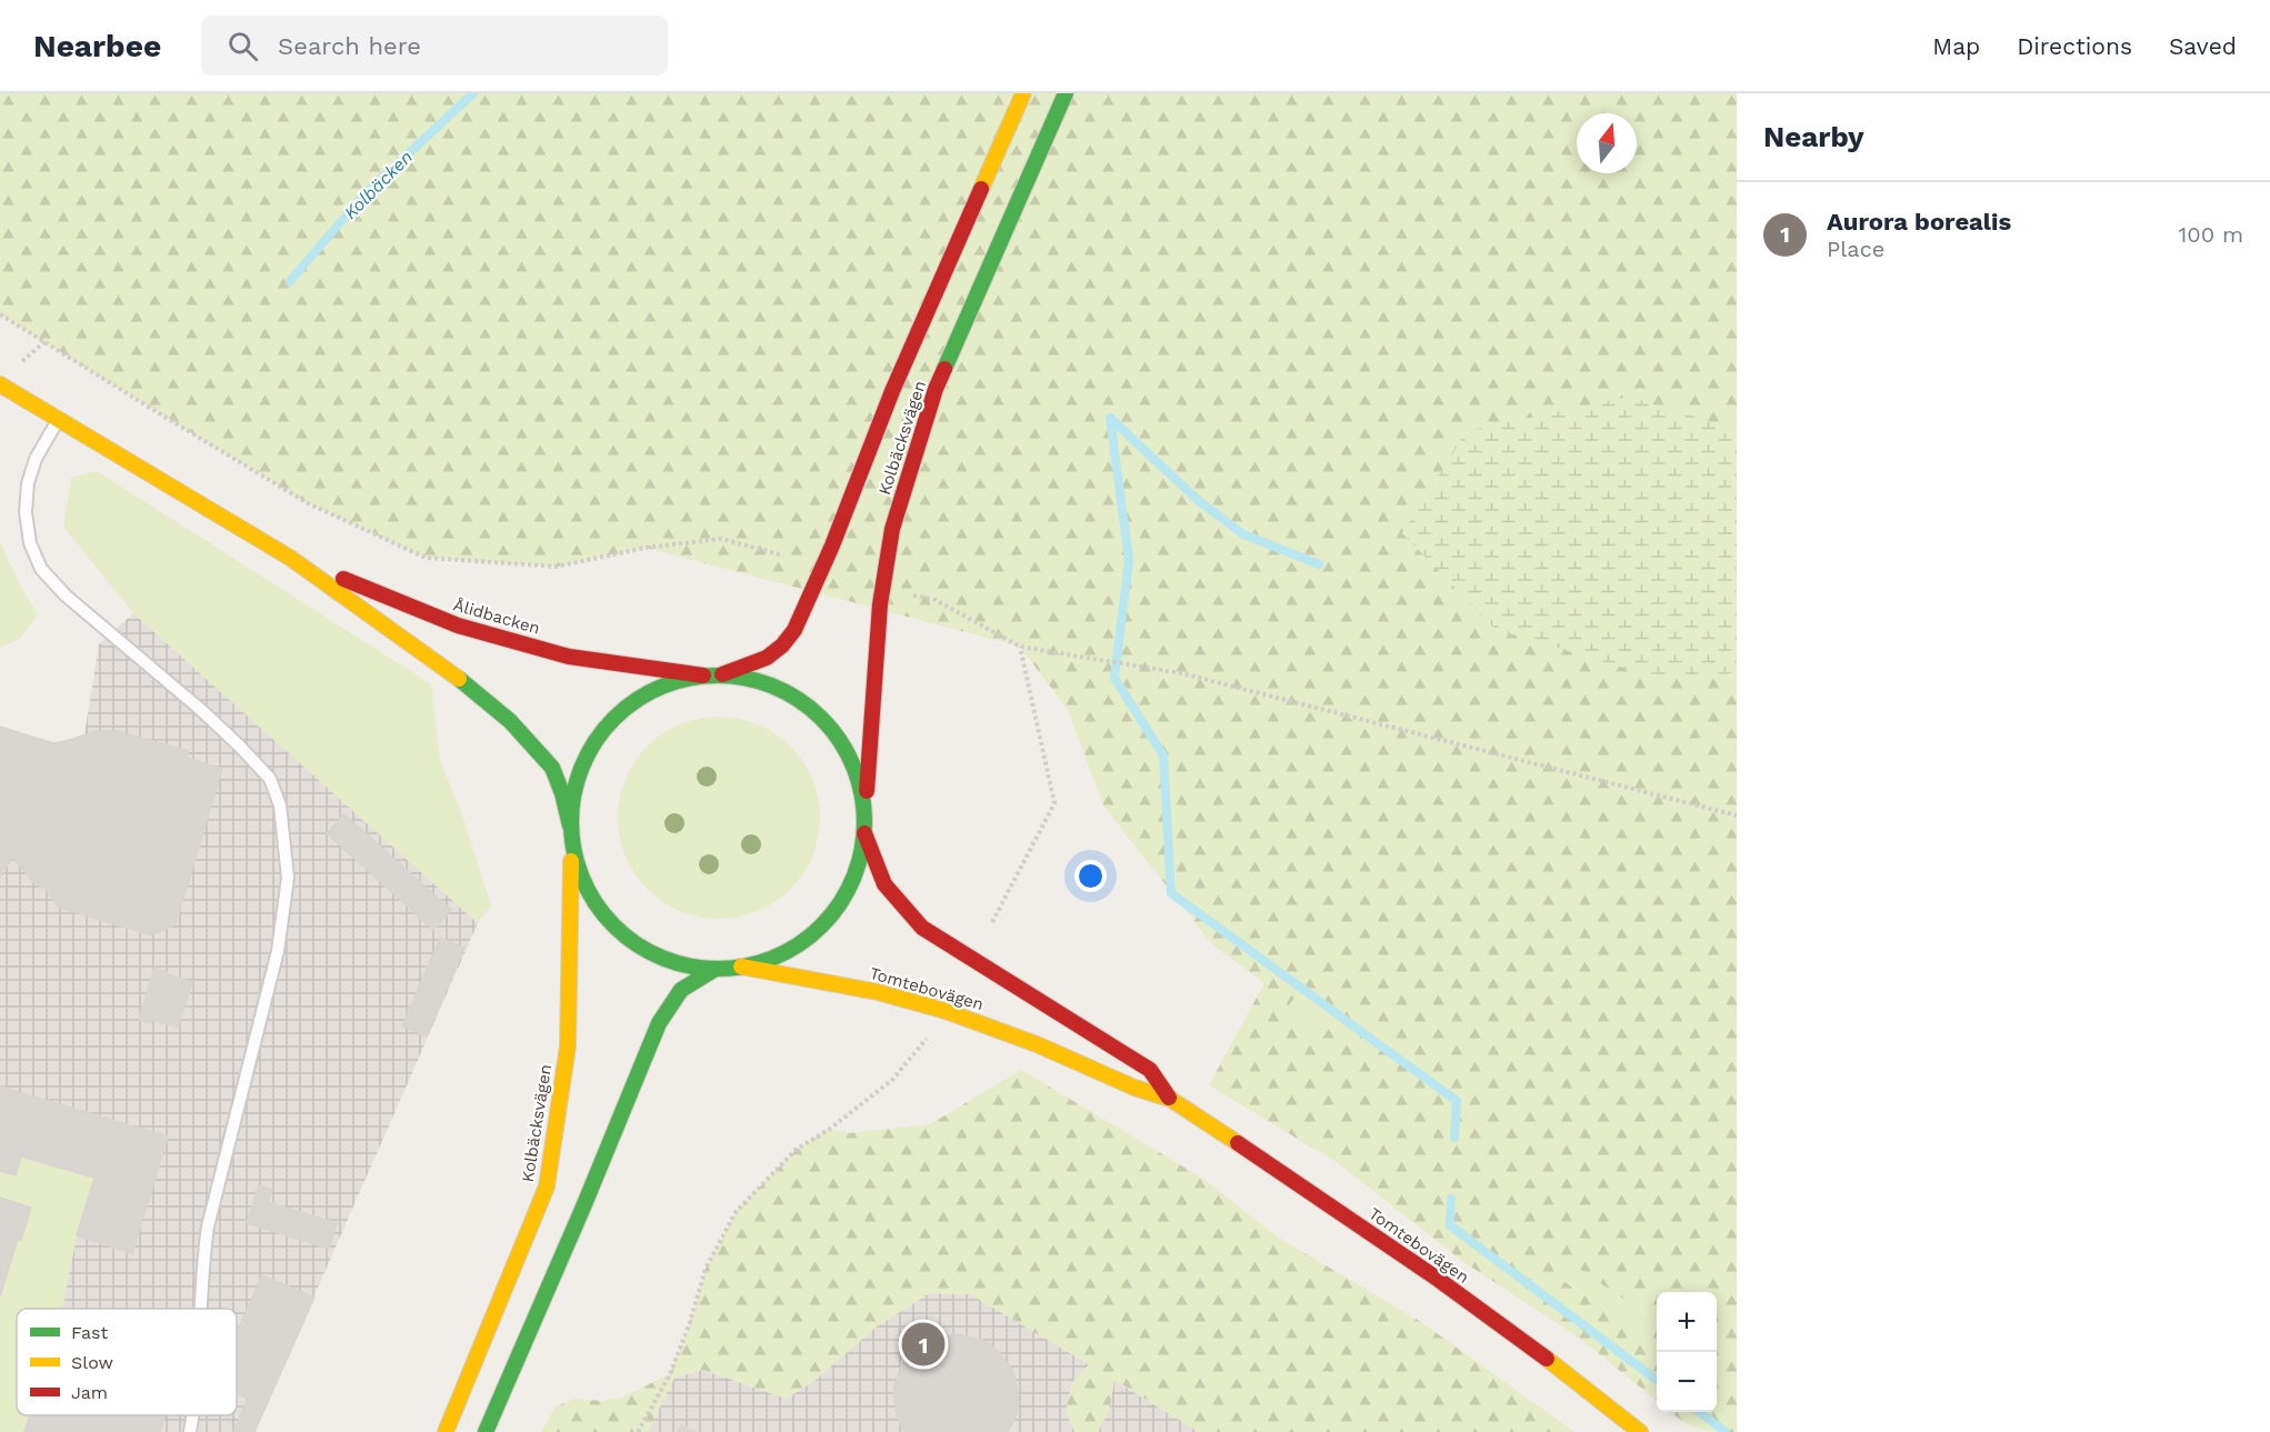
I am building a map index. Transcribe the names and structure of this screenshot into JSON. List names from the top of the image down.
{
  "streets": {
    "main road": ["Kolbäcksvägen", "Ålidbacken", "Tomtebovägen"]
  },
  "water": ["Kolbäcken"],
  "legend": ["Fast", "Slow", "Jam"],
  "north": "top",
  "page": {
    "header": "Nearbee",
    "search": "Search here",
    "nav": ["Map", "Directions", "Saved"],
    "heading": "Nearby",
    "list": [
      {
        "mark": "1",
        "name": "Aurora borealis",
        "note": "Place",
        "value": "100 m"
      }
    ],
    "map_buttons": ["+", "−"],
    "pins": "1"
  }
}
